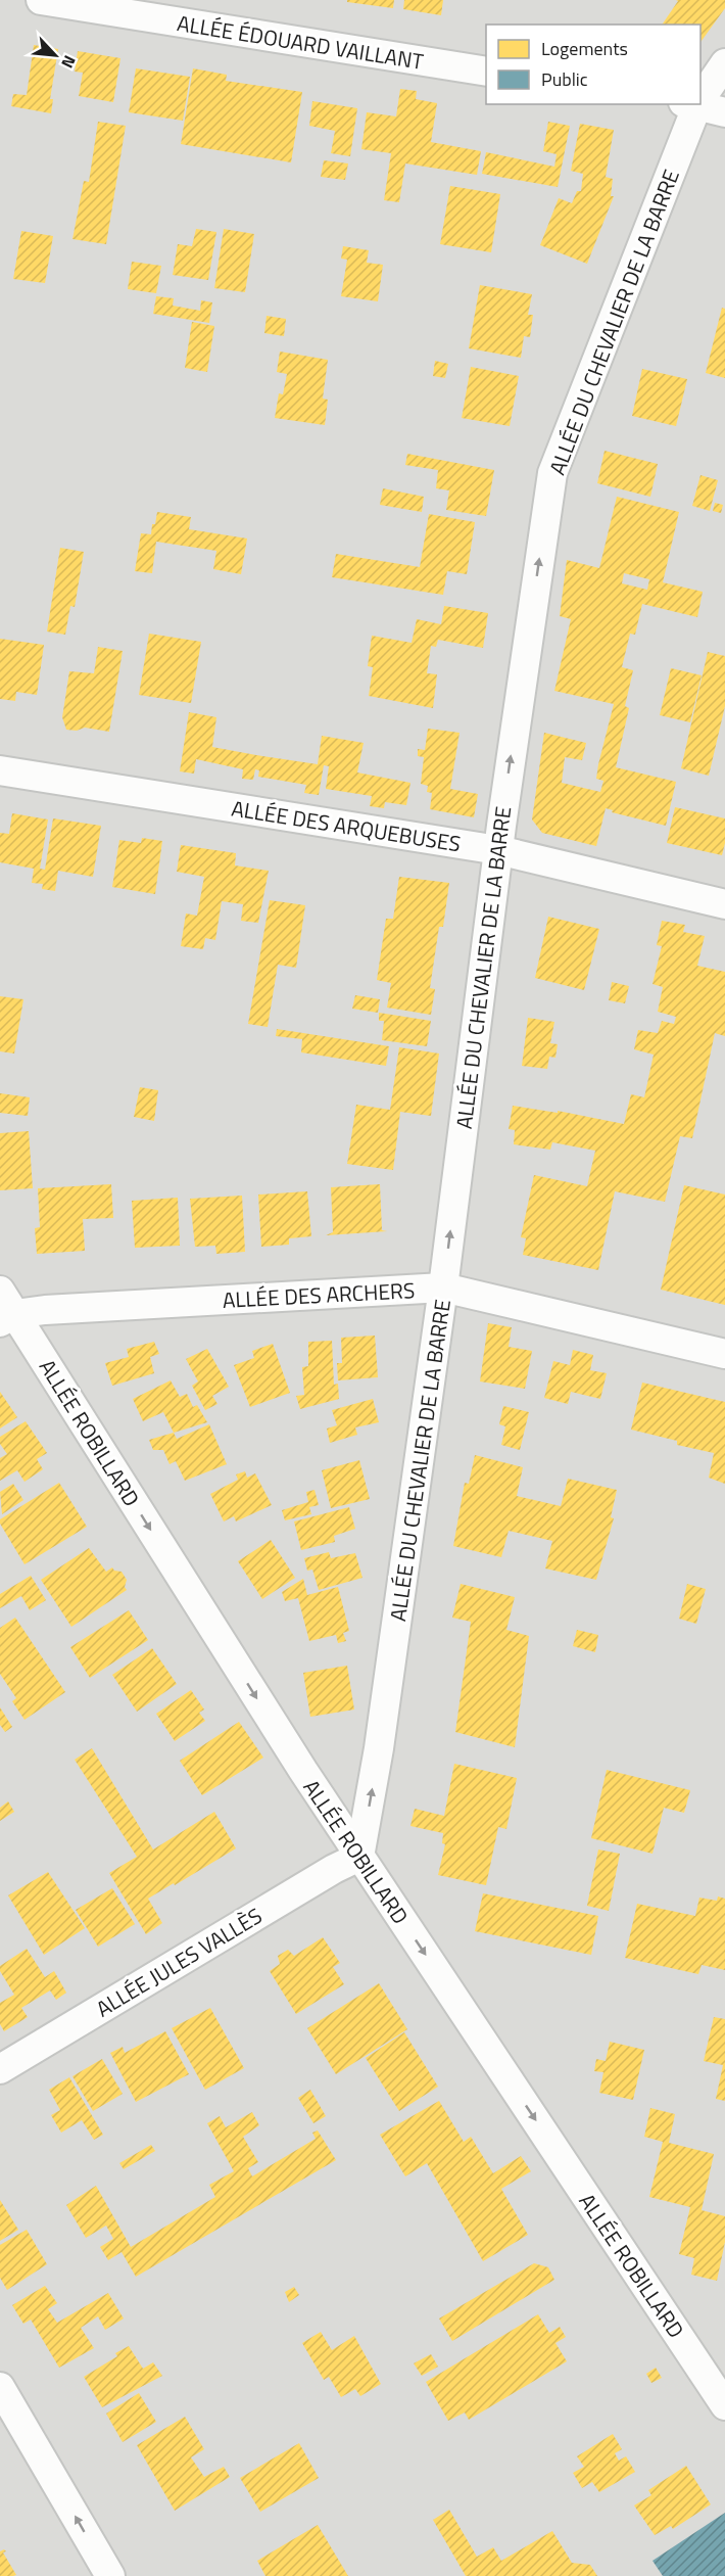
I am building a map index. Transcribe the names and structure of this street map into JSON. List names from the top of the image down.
{
  "streets": {
    "street": [
      "ALLÉE ÉDOUARD VAILLANT",
      "ALLÉE DU CHEVALIER DE LA BARRE",
      "ALLÉE DES ARQUEBUSES",
      "ALLÉE DES ARCHERS",
      "ALLÉE ROBILLARD",
      "ALLÉE JULES VALLÈS"
    ]
  },
  "crossings": [
    ["ALLÉE DU CHEVALIER DE LA BARRE", "ALLÉE DES ARQUEBUSES"],
    ["ALLÉE DU CHEVALIER DE LA BARRE", "ALLÉE DES ARCHERS"],
    ["ALLÉE DU CHEVALIER DE LA BARRE", "ALLÉE ROBILLARD"],
    ["ALLÉE DU CHEVALIER DE LA BARRE", "ALLÉE JULES VALLÈS"],
    ["ALLÉE DES ARCHERS", "ALLÉE ROBILLARD"],
    ["ALLÉE ROBILLARD", "ALLÉE JULES VALLÈS"]
  ],
  "one_way": ["ALLÉE DU CHEVALIER DE LA BARRE", "ALLÉE ROBILLARD"],
  "legend": ["Logements", "Public"],
  "north": "bottom right"
}
